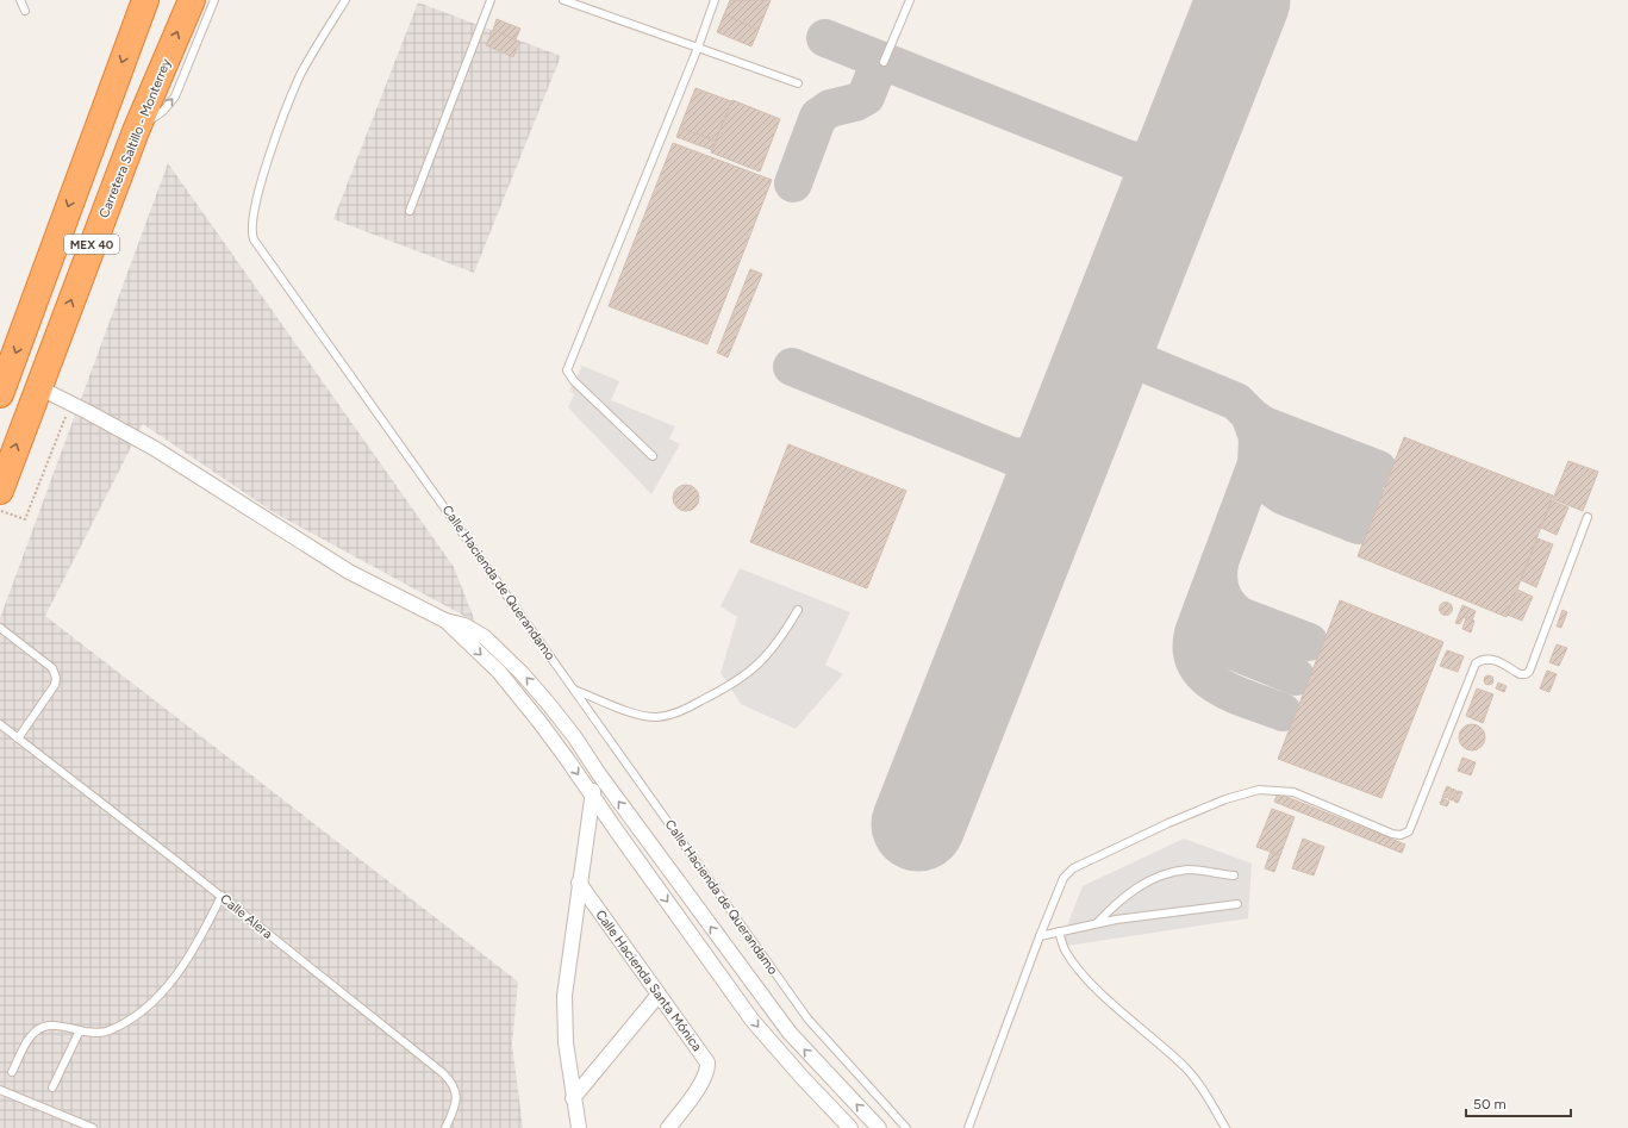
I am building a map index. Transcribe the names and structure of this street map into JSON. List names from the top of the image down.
{
  "streets": {
    "highway": ["Carretera Saltillo - Monterrey", "MEX 40"],
    "street": ["Calle Hacienda de Querandamo", "Calle Hacienda Santa Mónica"],
    "lane": ["Calle Alera"]
  },
  "crossings": [
    ["Carretera Saltillo - Monterrey", "Calle Hacienda de Querandamo"]
  ],
  "scale_bar": "50 m"
}
